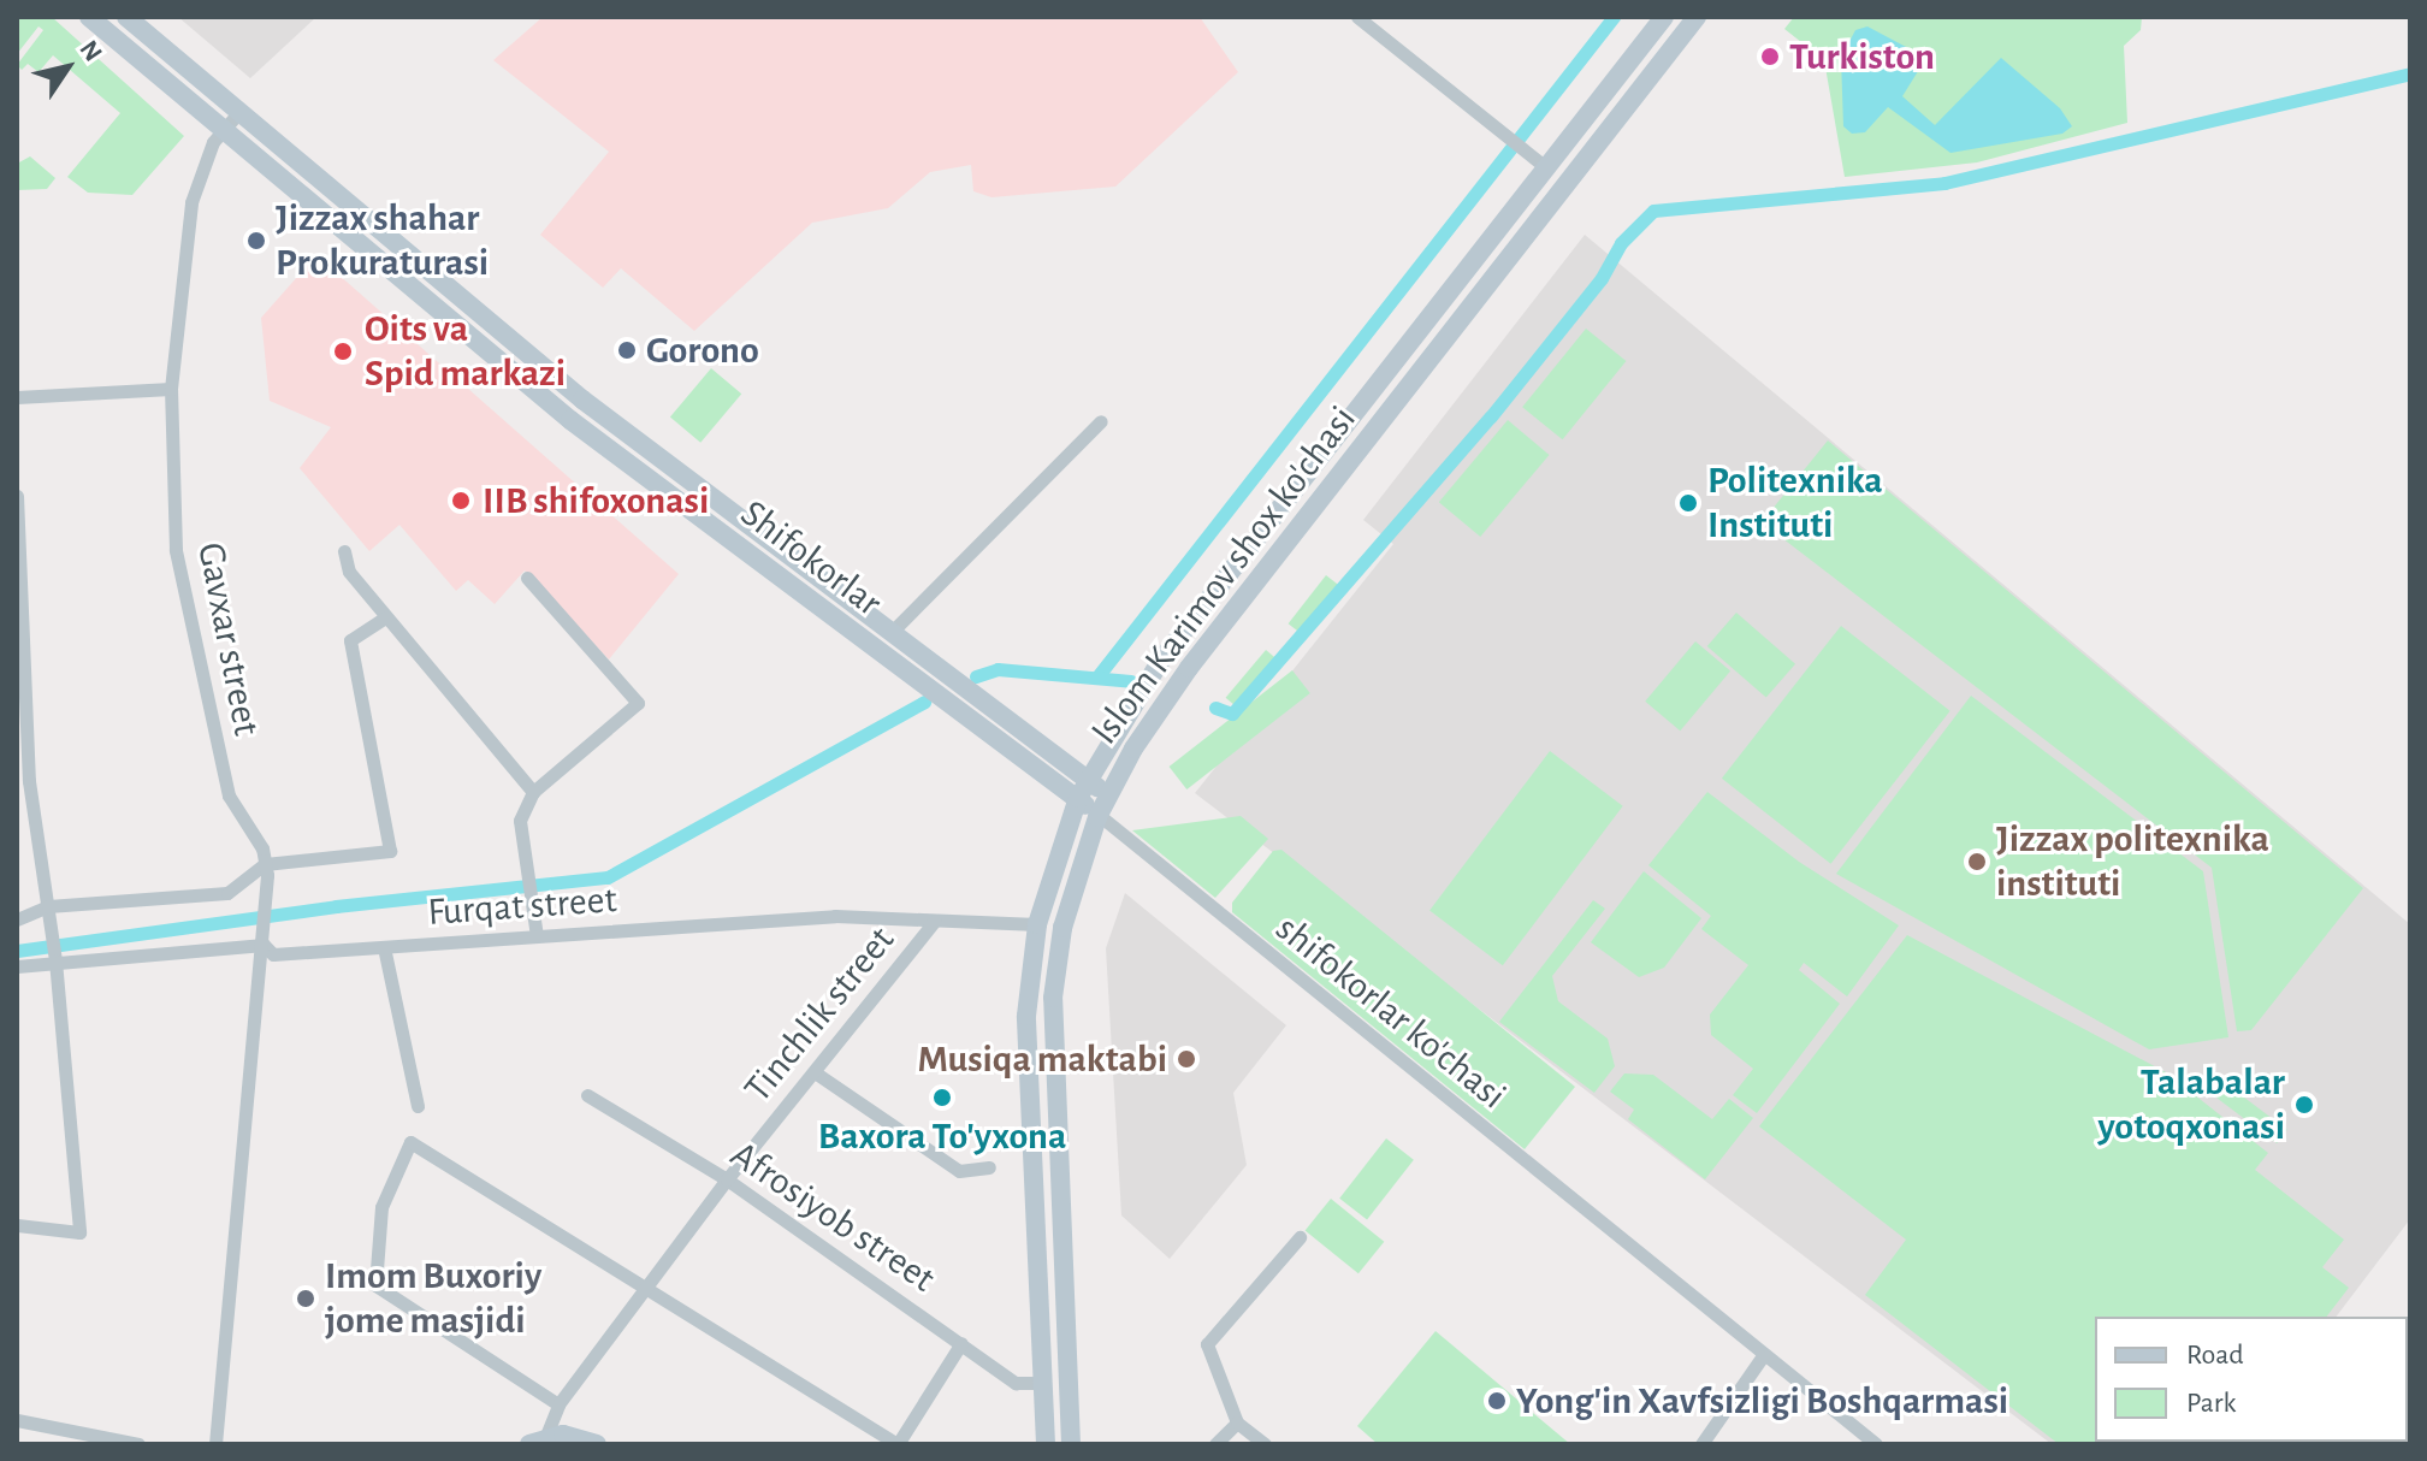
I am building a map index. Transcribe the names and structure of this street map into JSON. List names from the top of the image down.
{
  "streets": {
    "main road": ["Shifokorlar", "Islom Karimov shox ko'chasi"],
    "street": [
      "Gavxar street",
      "Furqat street",
      "shifokorlar ko'chasi",
      "Tinchlik street",
      "Afrosiyob street"
    ]
  },
  "crossings": [
    ["Shifokorlar", "Islom Karimov shox ko'chasi"],
    ["Shifokorlar", "Gavxar street"],
    ["Shifokorlar", "shifokorlar ko'chasi"],
    ["Islom Karimov shox ko'chasi", "Furqat street"],
    ["Islom Karimov shox ko'chasi", "shifokorlar ko'chasi"],
    ["Islom Karimov shox ko'chasi", "Afrosiyob street"],
    ["Gavxar street", "Furqat street"],
    ["Furqat street", "Tinchlik street"],
    ["Tinchlik street", "Afrosiyob street"]
  ],
  "places": [
    "Turkiston",
    "Jizzax shahar Prokuraturasi",
    "Gorono",
    "Oits va Spid markazi",
    "IIB shifoxonasi",
    "Politexnika Instituti",
    "Jizzax politexnika instituti",
    "Musiqa maktabi",
    "Baxora To'yxona",
    "Talabalar yotoqxonasi",
    "Imom Buxoriy jome masjidi",
    "Yong'in Xavfsizligi Boshqarmasi"
  ],
  "legend": ["Road", "Park"],
  "north": "top right"
}
